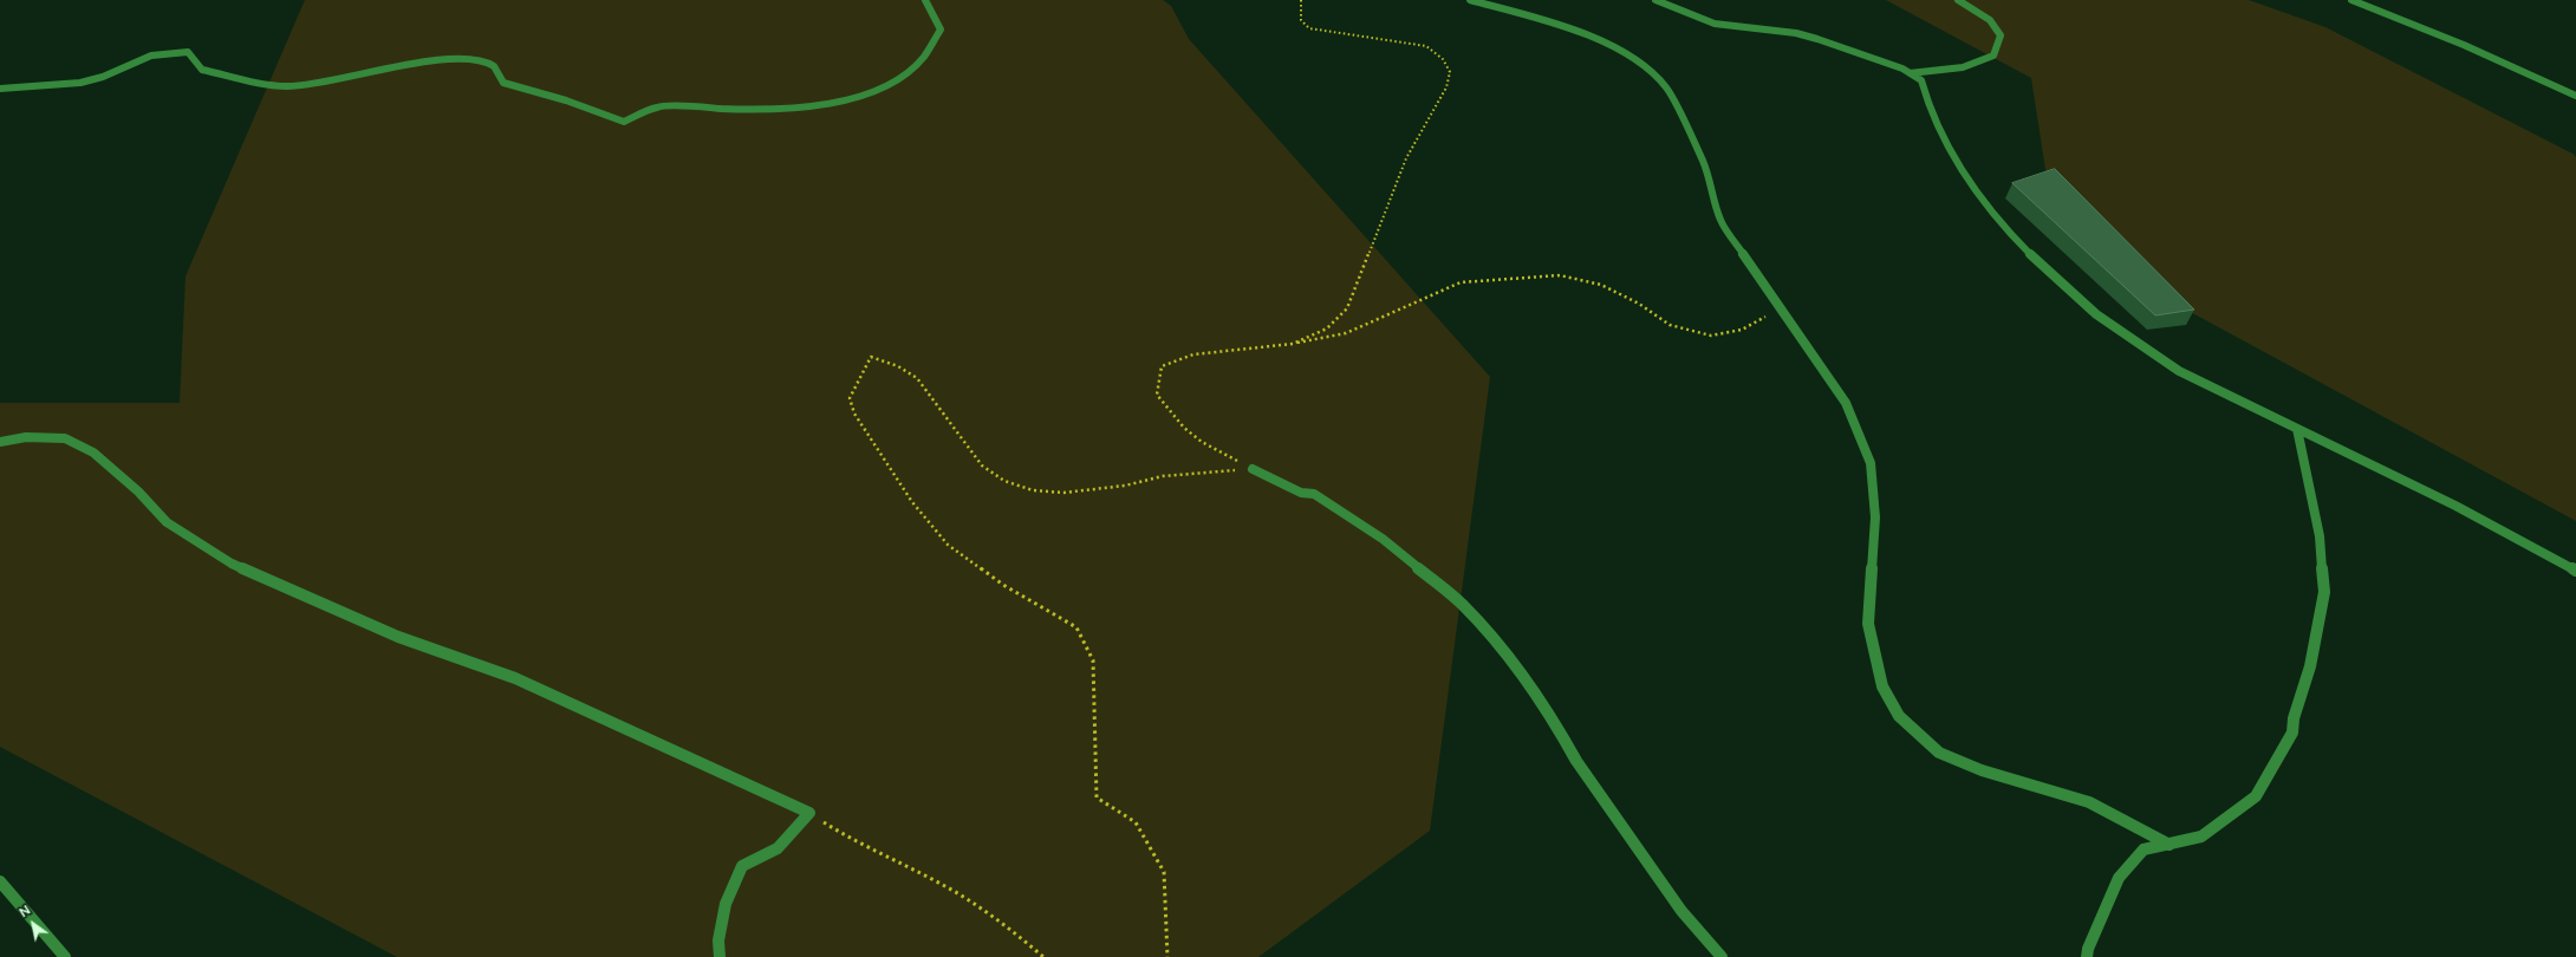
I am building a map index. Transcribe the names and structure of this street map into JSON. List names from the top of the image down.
{
  "north": "top left"
}
